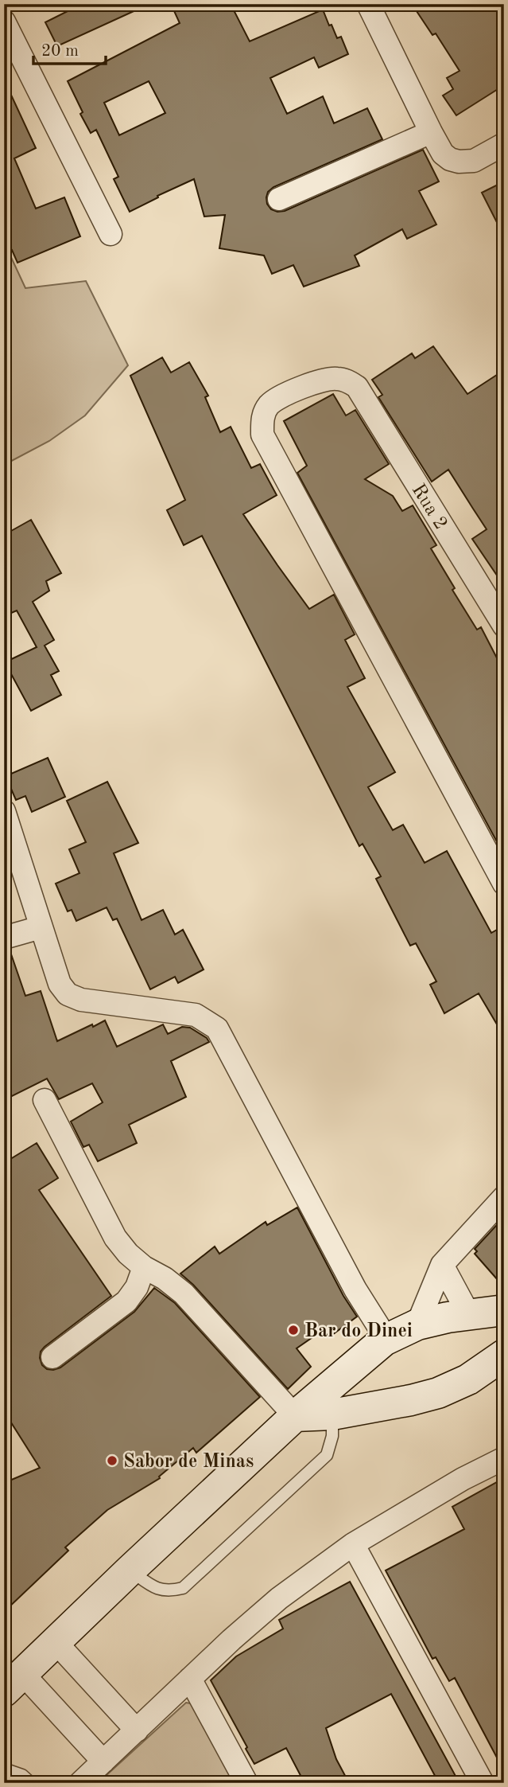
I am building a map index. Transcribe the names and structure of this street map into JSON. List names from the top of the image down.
{
  "streets": {
    "street": ["Rua 2"]
  },
  "places": ["Bar do Dinei", "Sabor de Minas"],
  "scale_bar": "20 m"
}
